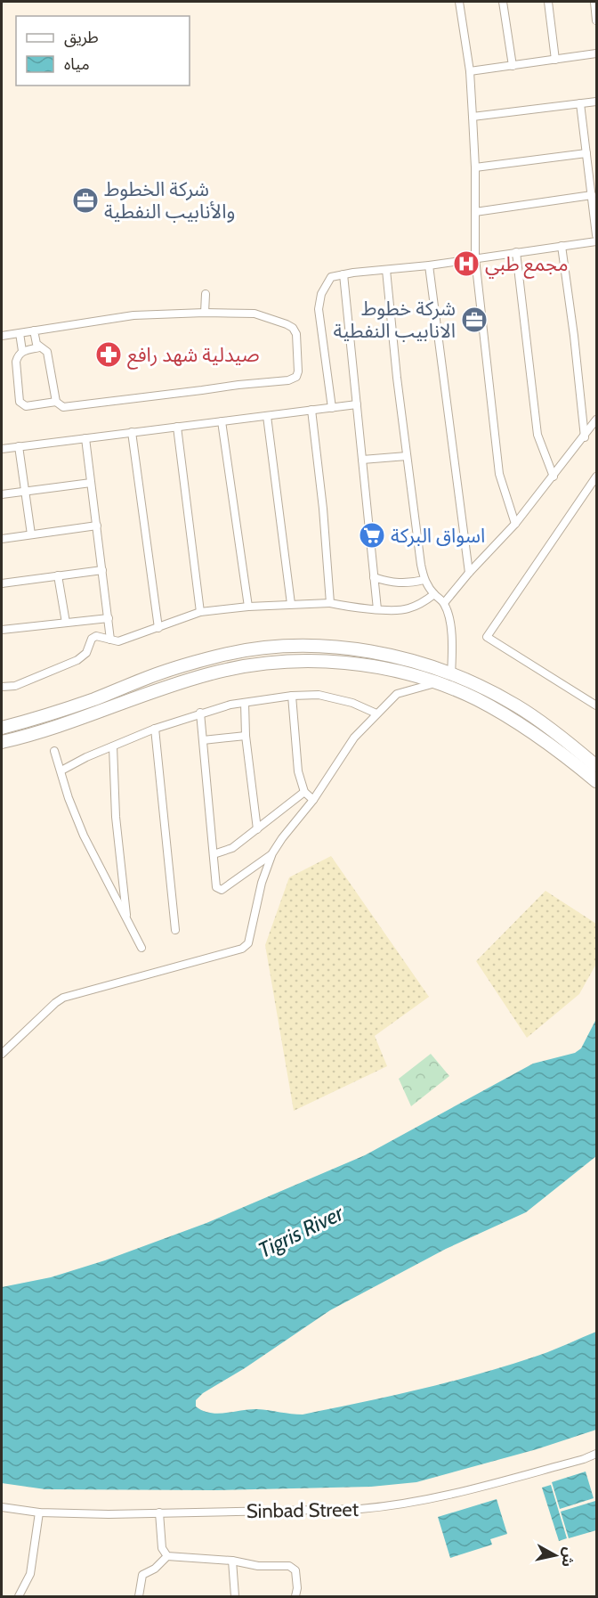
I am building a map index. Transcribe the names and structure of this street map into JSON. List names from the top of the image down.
{
  "streets": {
    "street": ["Sinbad Street"]
  },
  "water": ["Tigris River"],
  "places": {
    "office": ["شركة الخطوط والأنابيب النفطية", "شركة خطوط الانابيب النفطية"],
    "hospital": ["مجمع طبي"],
    "pharmacy": ["صيدلية شهد رافع"],
    "supermarket": ["اسواق البركة"]
  },
  "legend": ["طريق", "مياه"],
  "north": "right"
}
